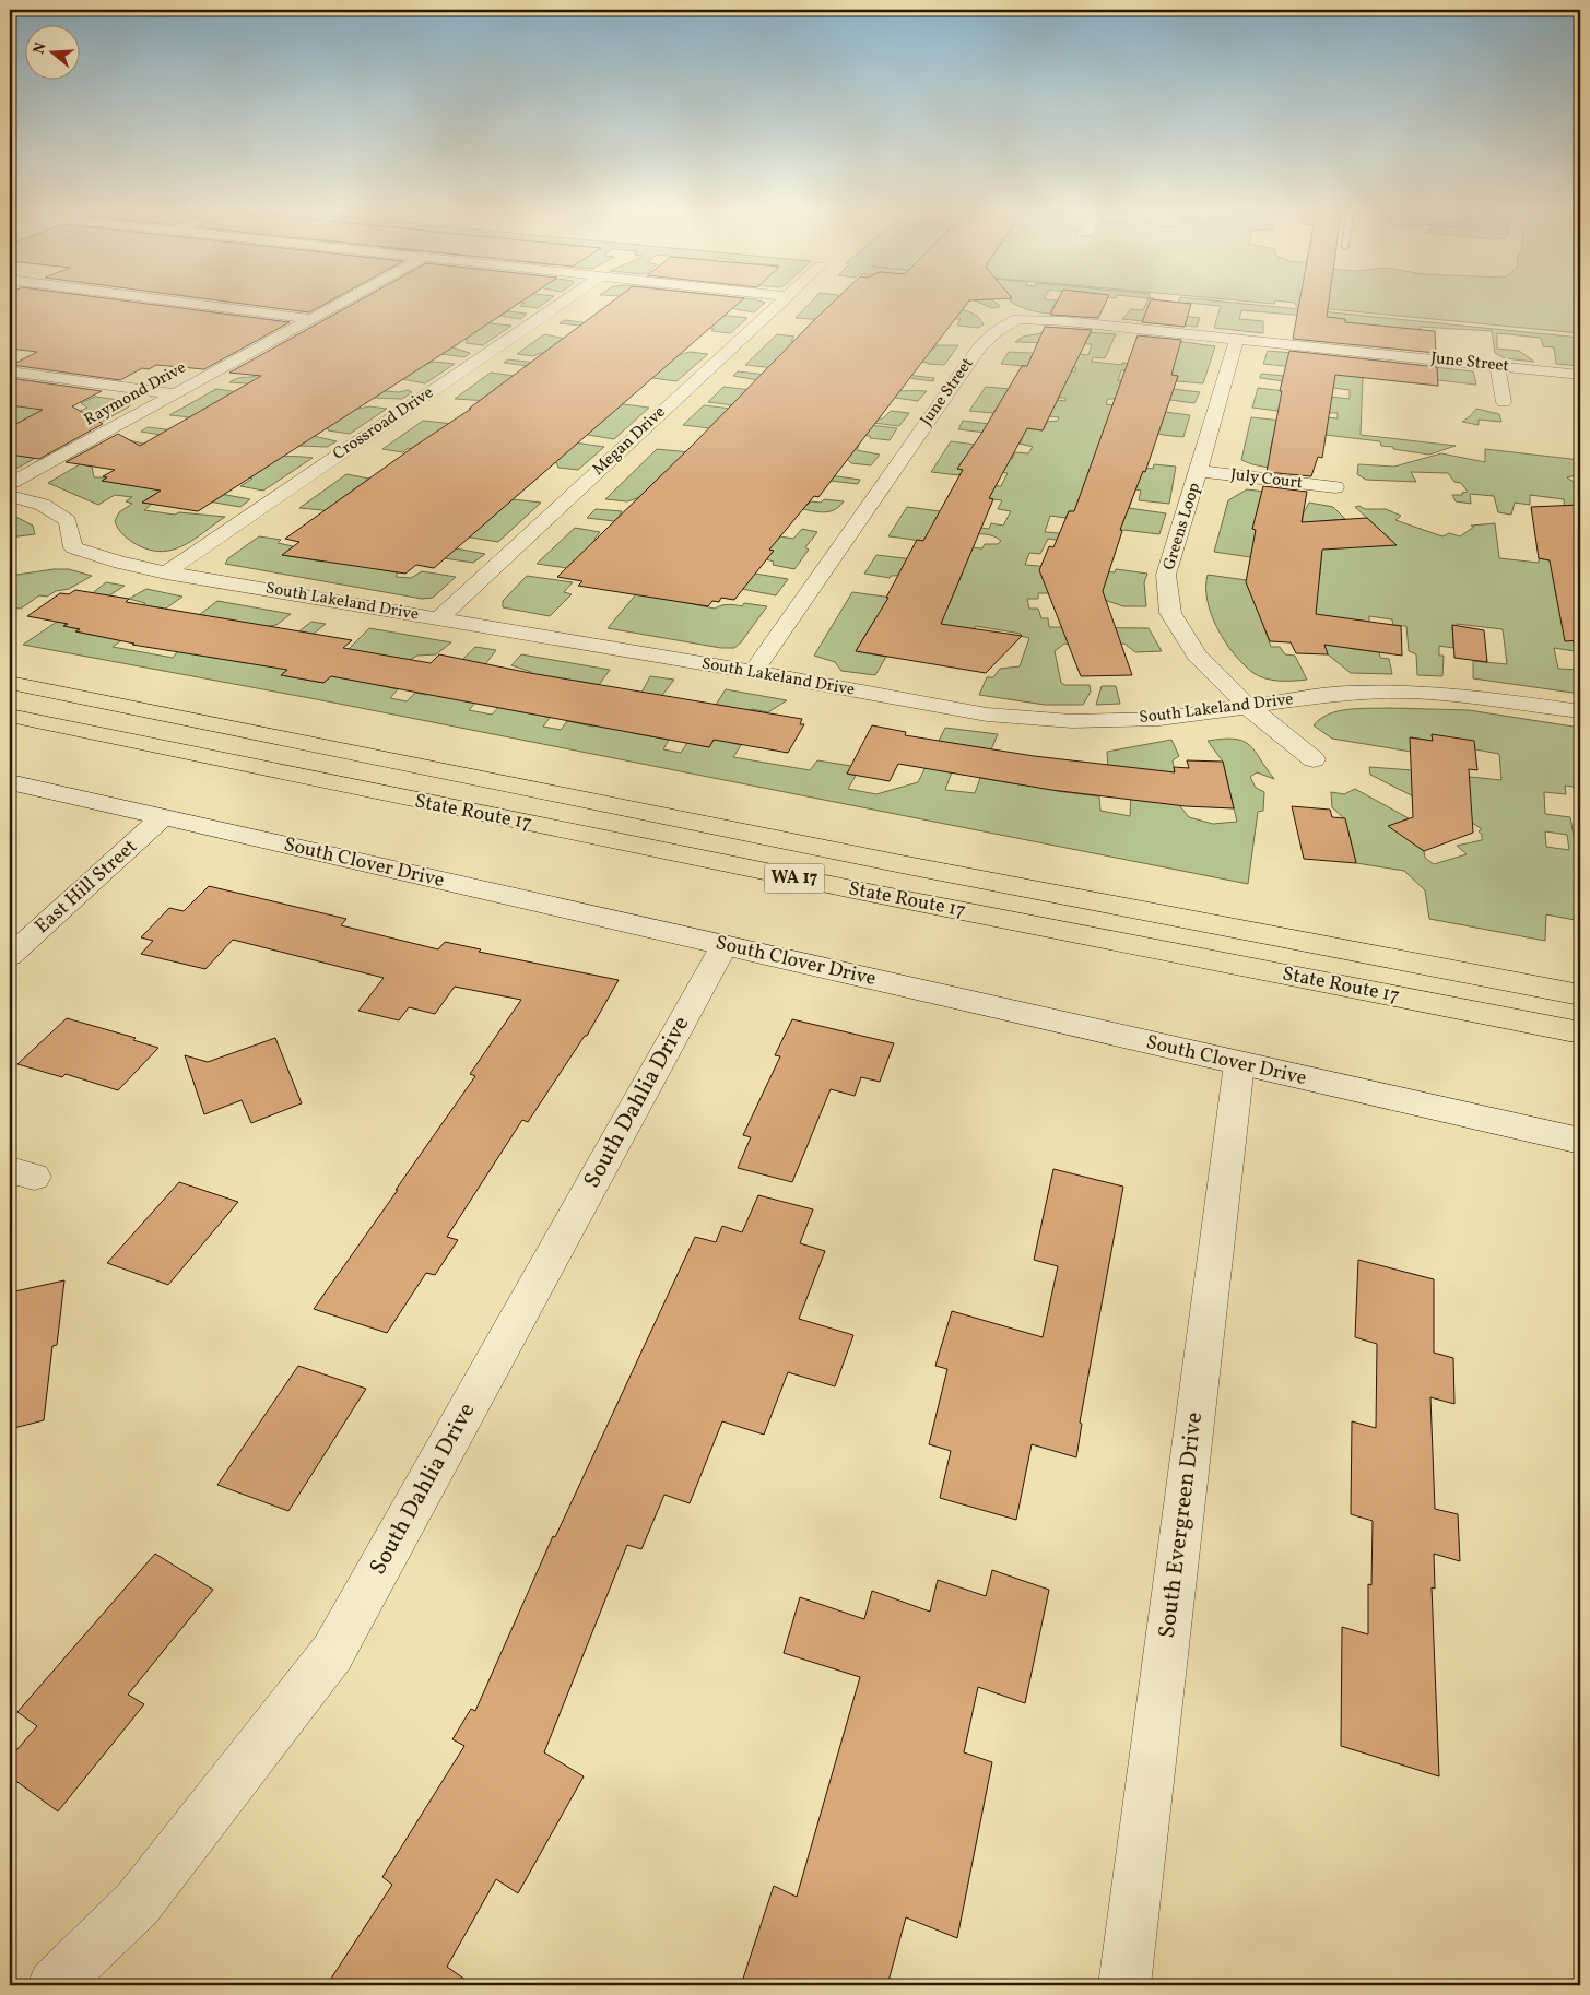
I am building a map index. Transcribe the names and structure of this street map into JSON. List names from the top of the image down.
{
  "streets": {
    "highway": ["State Route 17", "WA 17"],
    "street": [
      "June Street",
      "Raymond Drive",
      "Crossroad Drive",
      "Megan Drive",
      "July Court",
      "Greens Loop",
      "South Lakeland Drive",
      "South Clover Drive",
      "East Hill Street",
      "South Dahlia Drive",
      "South Evergreen Drive"
    ]
  },
  "crossings": [
    ["June Street", "Greens Loop"],
    ["June Street", "South Lakeland Drive"],
    ["Crossroad Drive", "South Lakeland Drive"],
    ["Megan Drive", "South Lakeland Drive"],
    ["July Court", "Greens Loop"],
    ["Greens Loop", "South Lakeland Drive"],
    ["South Clover Drive", "East Hill Street"],
    ["South Clover Drive", "South Dahlia Drive"],
    ["South Clover Drive", "South Evergreen Drive"]
  ],
  "north": "left"
}
